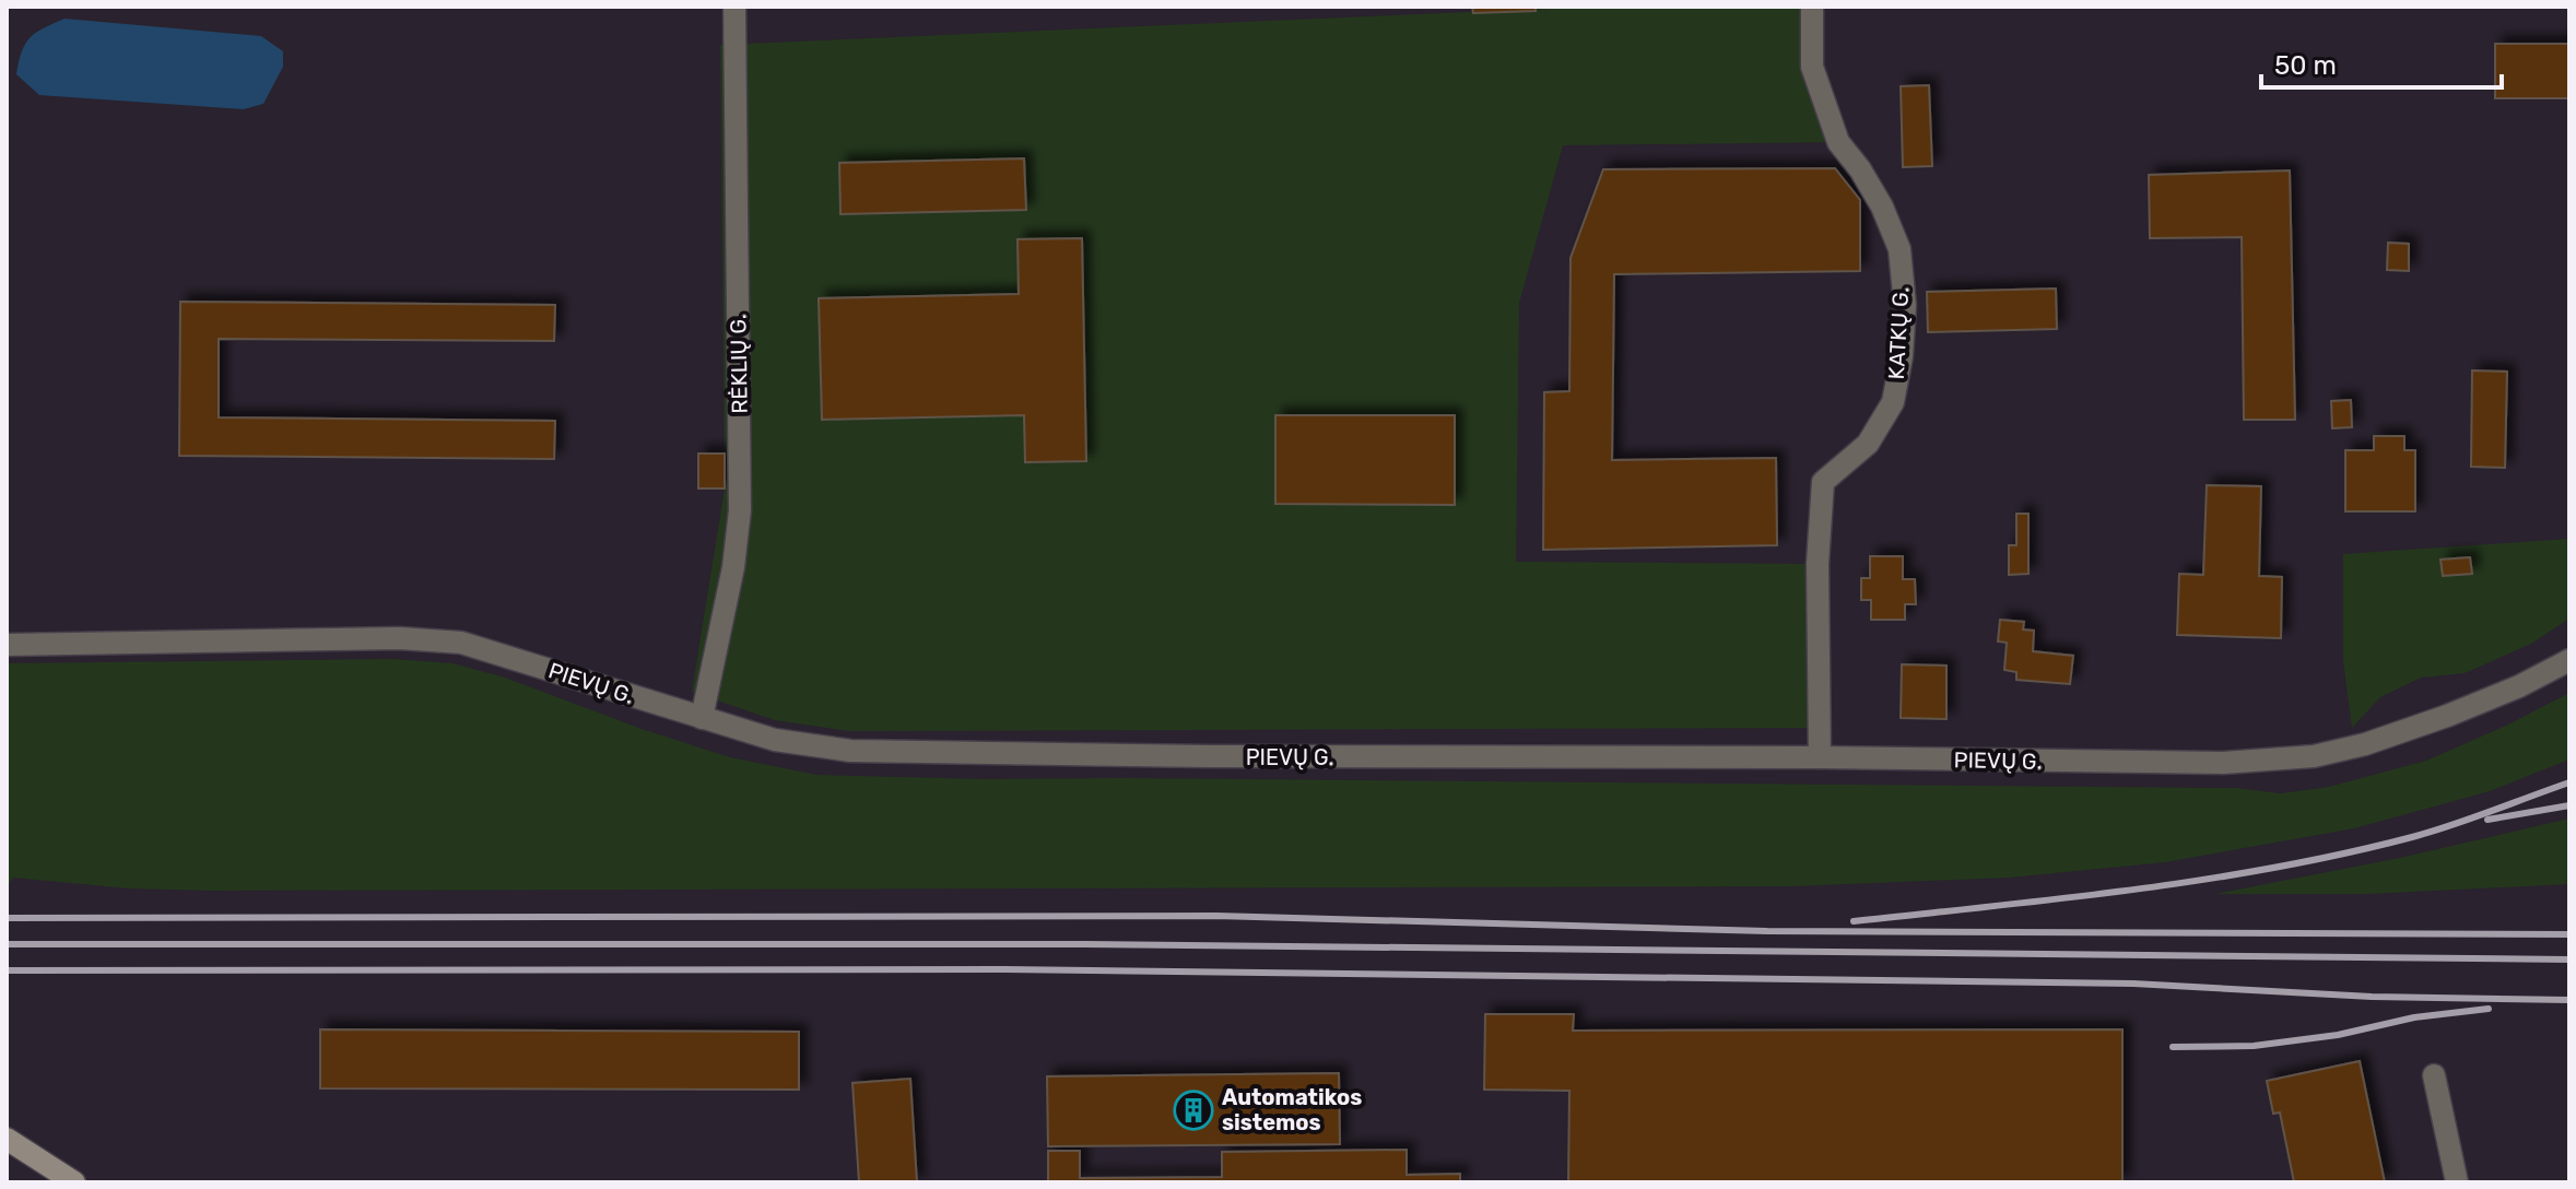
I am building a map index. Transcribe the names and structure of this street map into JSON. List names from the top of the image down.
{
  "streets": {
    "street": ["KATKŲ G.", "RĖKLIŲ G.", "PIEVŲ G."]
  },
  "crossings": [
    ["KATKŲ G.", "PIEVŲ G."],
    ["RĖKLIŲ G.", "PIEVŲ G."]
  ],
  "places": {
    "building": ["Automatikos sistemos"]
  },
  "scale_bar": "50 m"
}
